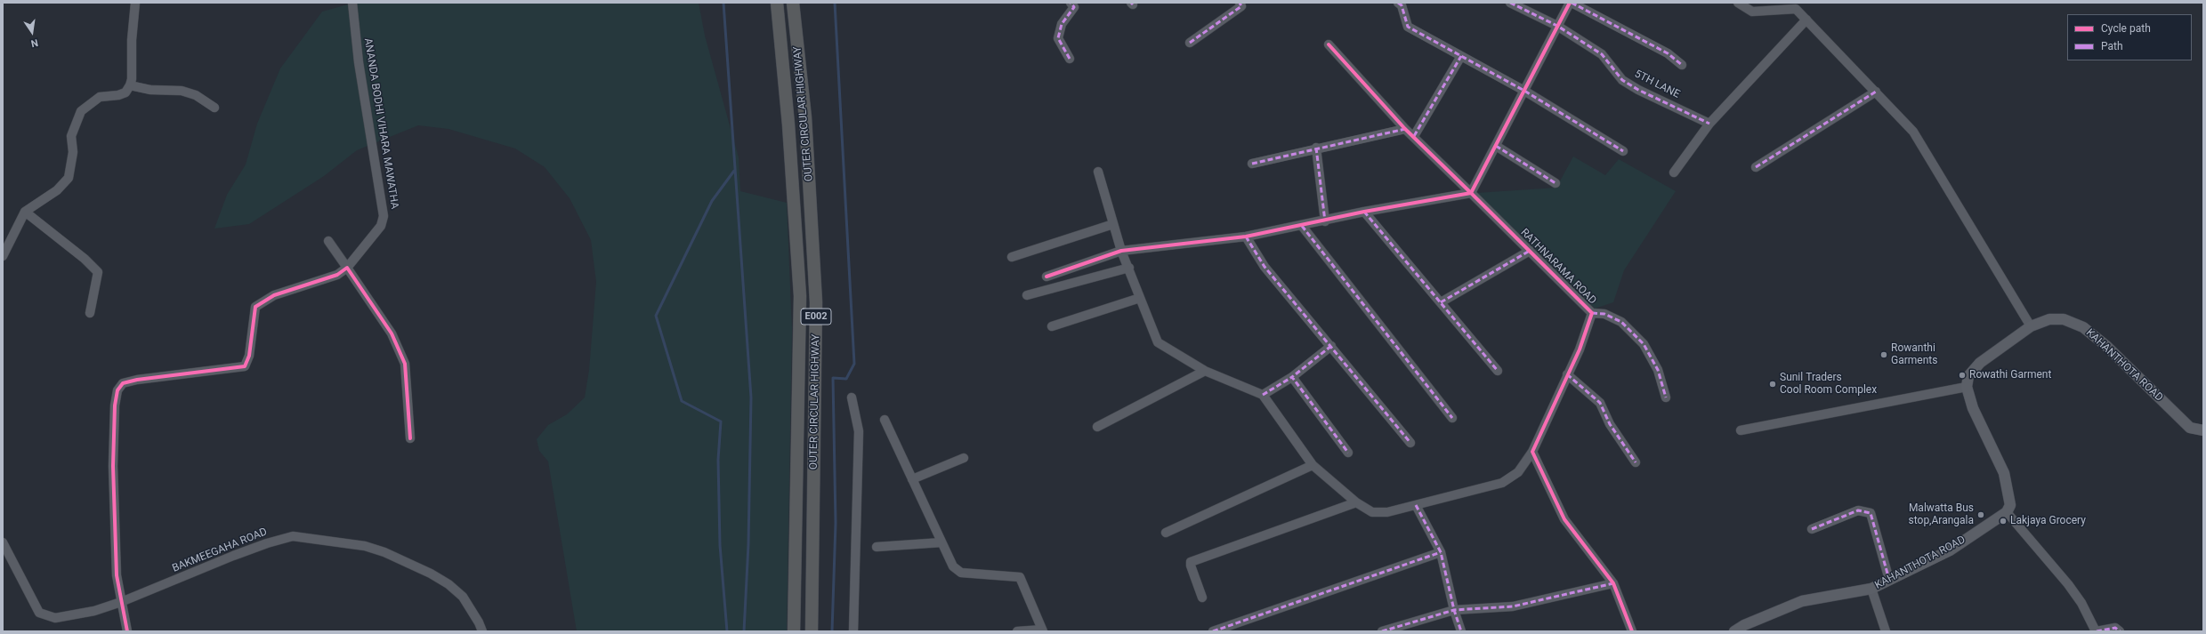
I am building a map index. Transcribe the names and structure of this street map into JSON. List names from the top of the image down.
{
  "streets": {
    "highway": ["OUTER CIRCULAR HIGHWAY", "E002"],
    "main road": ["KAHANTHOTA ROAD"],
    "street": [
      "5TH LANE",
      "ANANDA BODHI VIHARA MAWATHA",
      "RATHNARAMA ROAD",
      "BAKMEEGAHA ROAD"
    ]
  },
  "places": [
    "Rowanthi Garments",
    "Rowathi Garment",
    "Sunil Traders Cool Room Complex",
    "Malwatta Bus stop,Arangala",
    "Lakjaya Grocery"
  ],
  "legend": ["Cycle path", "Path"],
  "north": "bottom"
}
